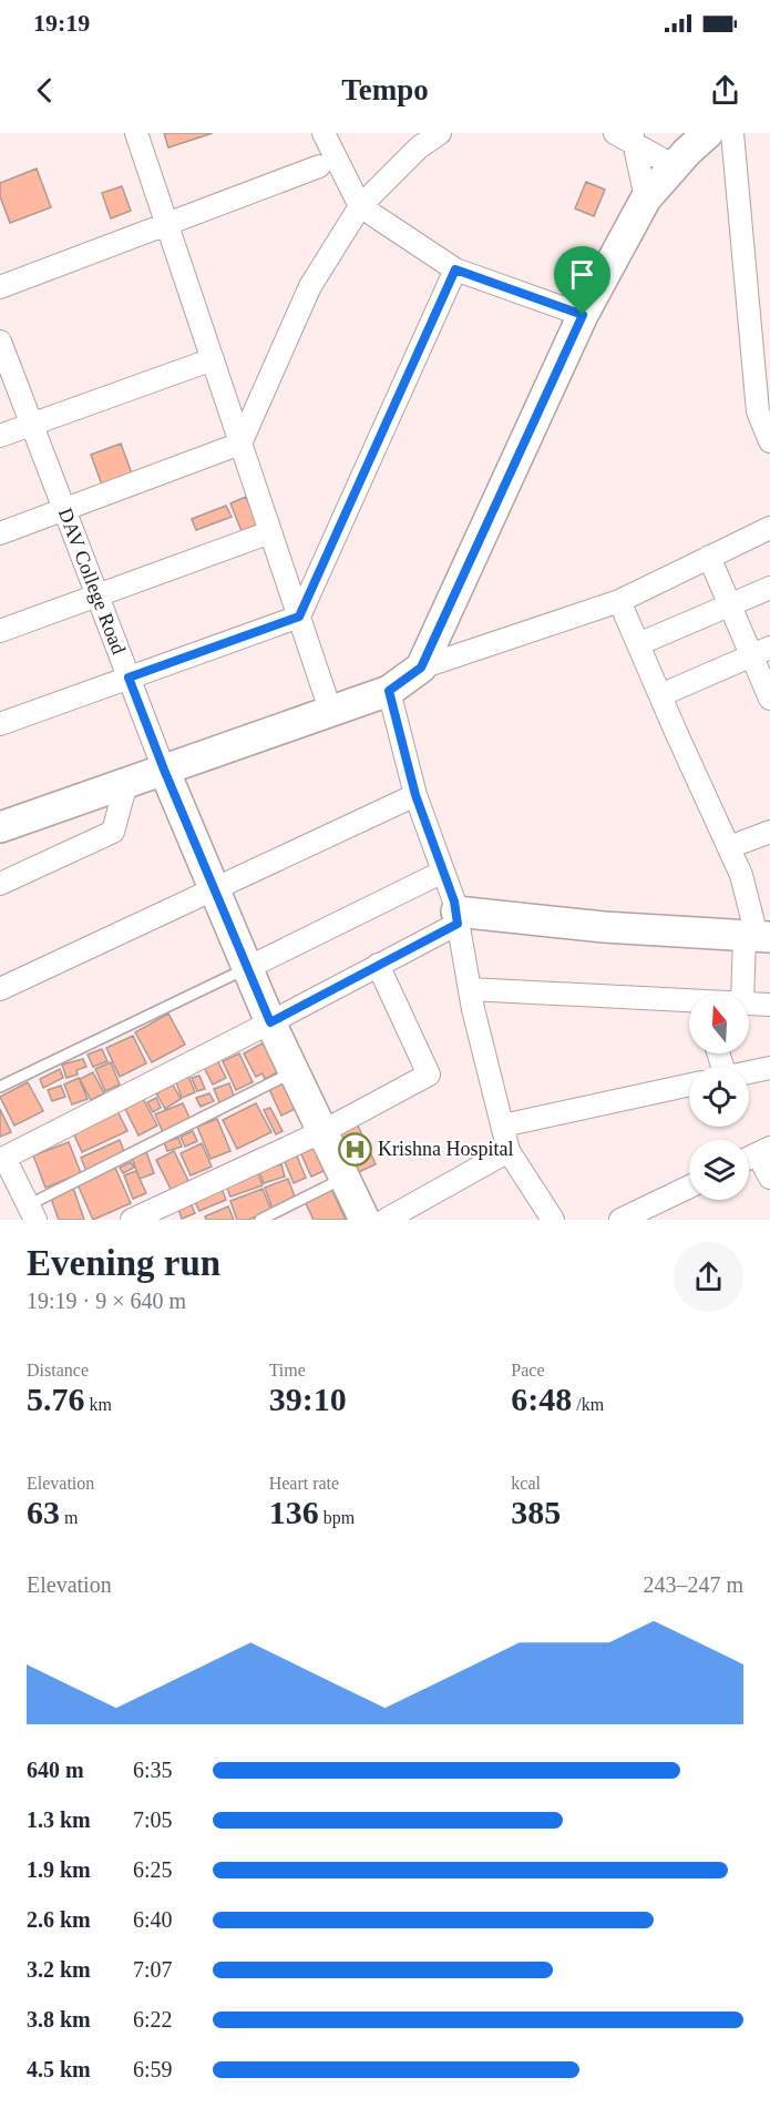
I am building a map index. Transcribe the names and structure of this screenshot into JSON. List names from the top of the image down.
{
  "streets": {
    "street": ["DAV College Road"]
  },
  "places": {
    "hospital": ["Krishna Hospital"]
  },
  "north": "top",
  "page": {
    "status": "19:19",
    "header": "Tempo",
    "heading": ["Evening run", "19:19 · 9 × 640 m"],
    "stats": [
      ["Distance", "5.76 km"],
      ["Time", "39:10"],
      ["Pace", "6:48 /km"],
      ["Elevation", "63 m"],
      ["Heart rate", "136 bpm"],
      ["kcal", "385"]
    ],
    "chart": ["Elevation", "243–247 m"],
    "list": [
      {
        "name": "640 m",
        "note": "6:35"
      },
      {
        "name": "1.3 km",
        "note": "7:05"
      },
      {
        "name": "1.9 km",
        "note": "6:25"
      },
      {
        "name": "2.6 km",
        "note": "6:40"
      },
      {
        "name": "3.2 km",
        "note": "7:07"
      },
      {
        "name": "3.8 km",
        "note": "6:22"
      },
      {
        "name": "4.5 km",
        "note": "6:59"
      }
    ]
  }
}
